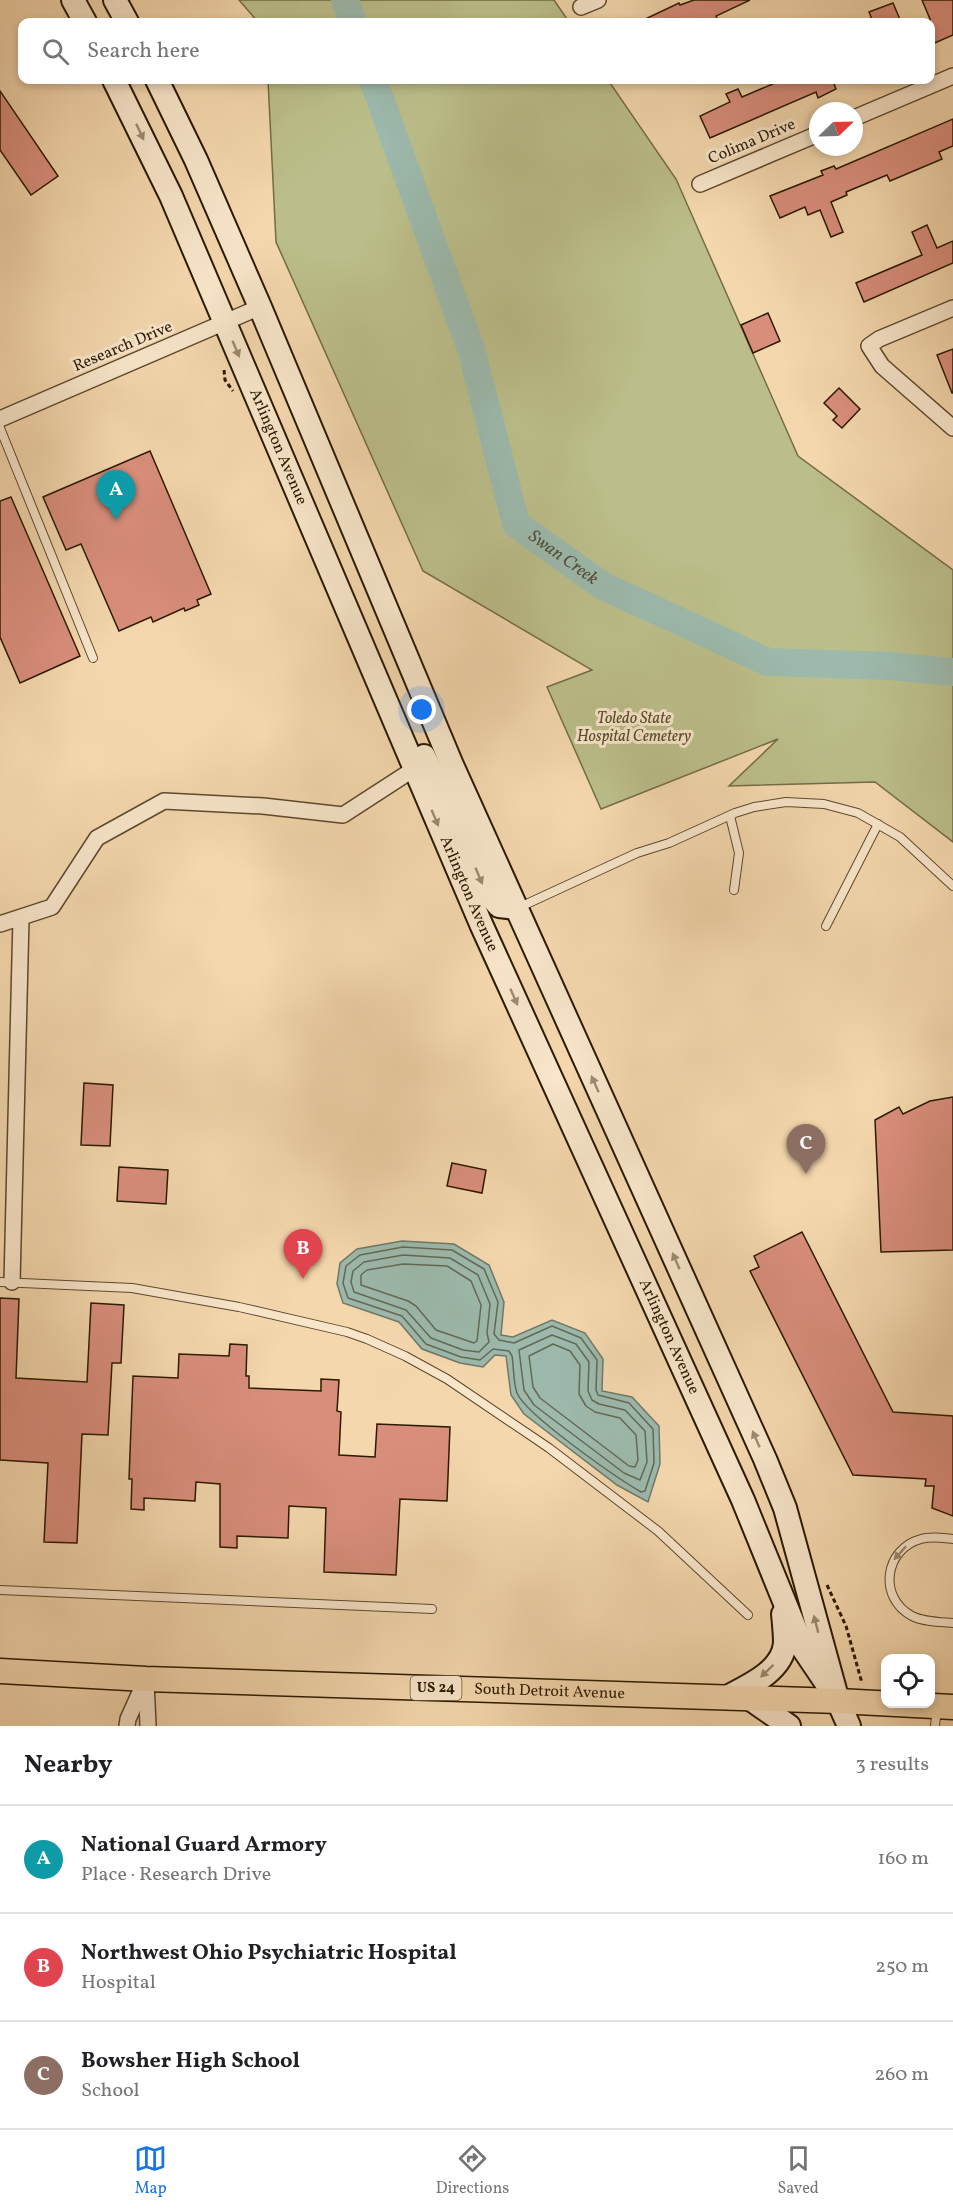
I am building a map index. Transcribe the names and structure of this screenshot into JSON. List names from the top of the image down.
{
  "streets": {
    "main road": ["US 24", "South Detroit Avenue"],
    "street": ["Colima Drive", "Research Drive", "Arlington Avenue"]
  },
  "crossings": [
    ["Research Drive", "Arlington Avenue"],
    ["Arlington Avenue", "South Detroit Avenue"]
  ],
  "water": ["Swan Creek"],
  "parks": ["Toledo State Hospital Cemetery"],
  "north": "top right",
  "page": {
    "search": "Search here",
    "pins": ["A", "C", "B"],
    "heading": ["Nearby", "3 results"],
    "list": [
      {
        "mark": "A",
        "name": "National Guard Armory",
        "note": "Place · Research Drive",
        "value": "160 m"
      },
      {
        "mark": "B",
        "name": "Northwest Ohio Psychiatric Hospital",
        "note": "Hospital",
        "value": "250 m"
      },
      {
        "mark": "C",
        "name": "Bowsher High School",
        "note": "School",
        "value": "260 m"
      }
    ],
    "nav": ["Map", "Directions", "Saved"]
  }
}
